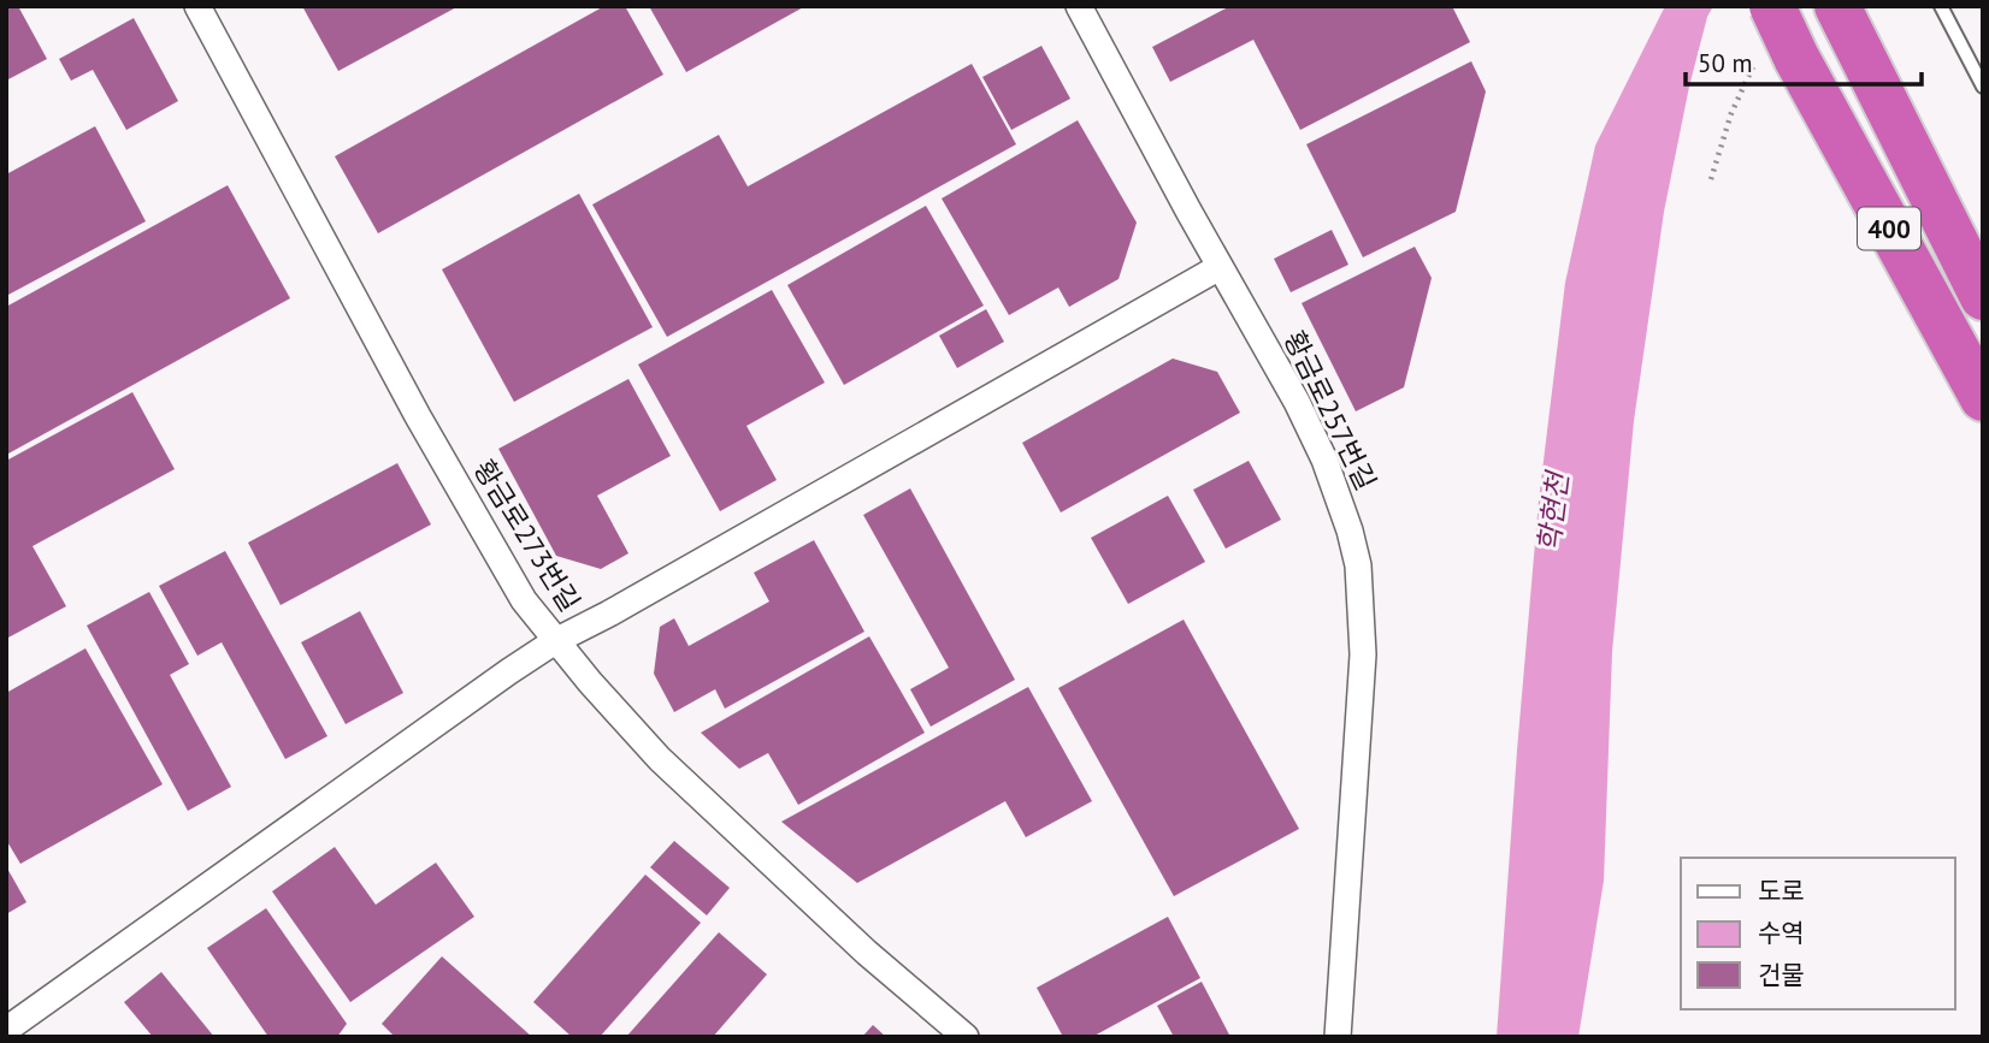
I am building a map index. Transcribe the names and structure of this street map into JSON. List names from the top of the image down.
{
  "streets": {
    "highway": ["400"],
    "street": ["황금로257번길", "황금로273번길"]
  },
  "water": ["학현천"],
  "legend": ["도로", "수역", "건물"],
  "scale_bar": "50 m"
}
